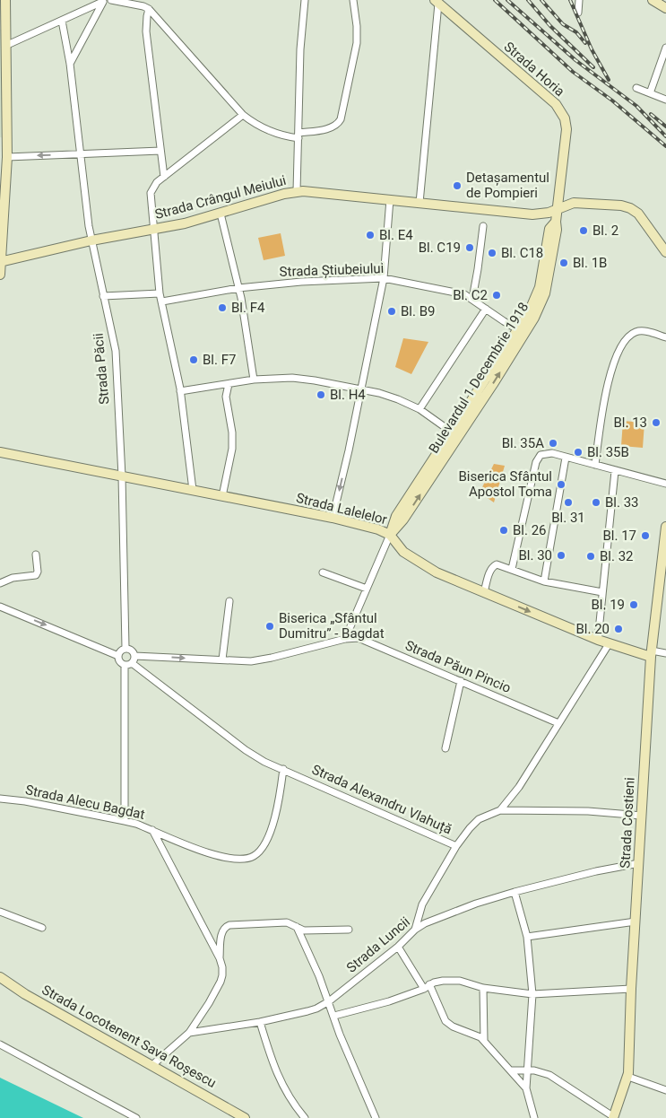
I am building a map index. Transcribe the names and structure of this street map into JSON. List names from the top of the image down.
{
  "streets": {
    "street": [
      "Strada Horia",
      "Strada Crângul Meiului",
      "Strada Știubeiului",
      "Strada Păcii",
      "Bulevardul 1 Decembrie 1918",
      "Strada Lalelelor",
      "Strada Păun Pincio",
      "Strada Alexandru Vlahuță",
      "Strada Alecu Bagdat",
      "Strada Costieni",
      "Strada Luncii",
      "Strada Locotenent Sava Roșescu"
    ]
  },
  "crossings": [
    ["Strada Horia", "Strada Crângul Meiului"],
    ["Strada Horia", "Bulevardul 1 Decembrie 1918"],
    ["Strada Crângul Meiului", "Strada Păcii"],
    ["Strada Crângul Meiului", "Bulevardul 1 Decembrie 1918"],
    ["Strada Știubeiului", "Bulevardul 1 Decembrie 1918"],
    ["Strada Păcii", "Strada Lalelelor"],
    ["Strada Păcii", "Strada Păun Pincio"],
    ["Strada Păcii", "Strada Alexandru Vlahuță"],
    ["Bulevardul 1 Decembrie 1918", "Strada Lalelelor"],
    ["Bulevardul 1 Decembrie 1918", "Strada Păun Pincio"],
    ["Strada Lalelelor", "Strada Costieni"],
    ["Strada Păun Pincio", "Strada Alexandru Vlahuță"],
    ["Strada Alexandru Vlahuță", "Strada Alecu Bagdat"],
    ["Strada Alexandru Vlahuță", "Strada Costieni"],
    ["Strada Costieni", "Strada Luncii"]
  ],
  "places": [
    "Detașamentul de Pompieri",
    "Bl. 2",
    "Bl. E4",
    "Bl. C19",
    "Bl. C18",
    "Bl. 1B",
    "Bl. C2",
    "Bl. F4",
    "Bl. B9",
    "Bl. F7",
    "Bl. H4",
    "Bl. 13",
    "Bl. 35A",
    "Bl. 35B",
    "Biserica Sfântul Apostol Toma",
    "Bl. 31",
    "Bl. 33",
    "Bl. 26",
    "Bl. 17",
    "Bl. 30",
    "Bl. 32",
    "Bl. 19",
    "Biserica „Sfântul Dumitru” - Bagdat",
    "Bl. 20"
  ]
}
